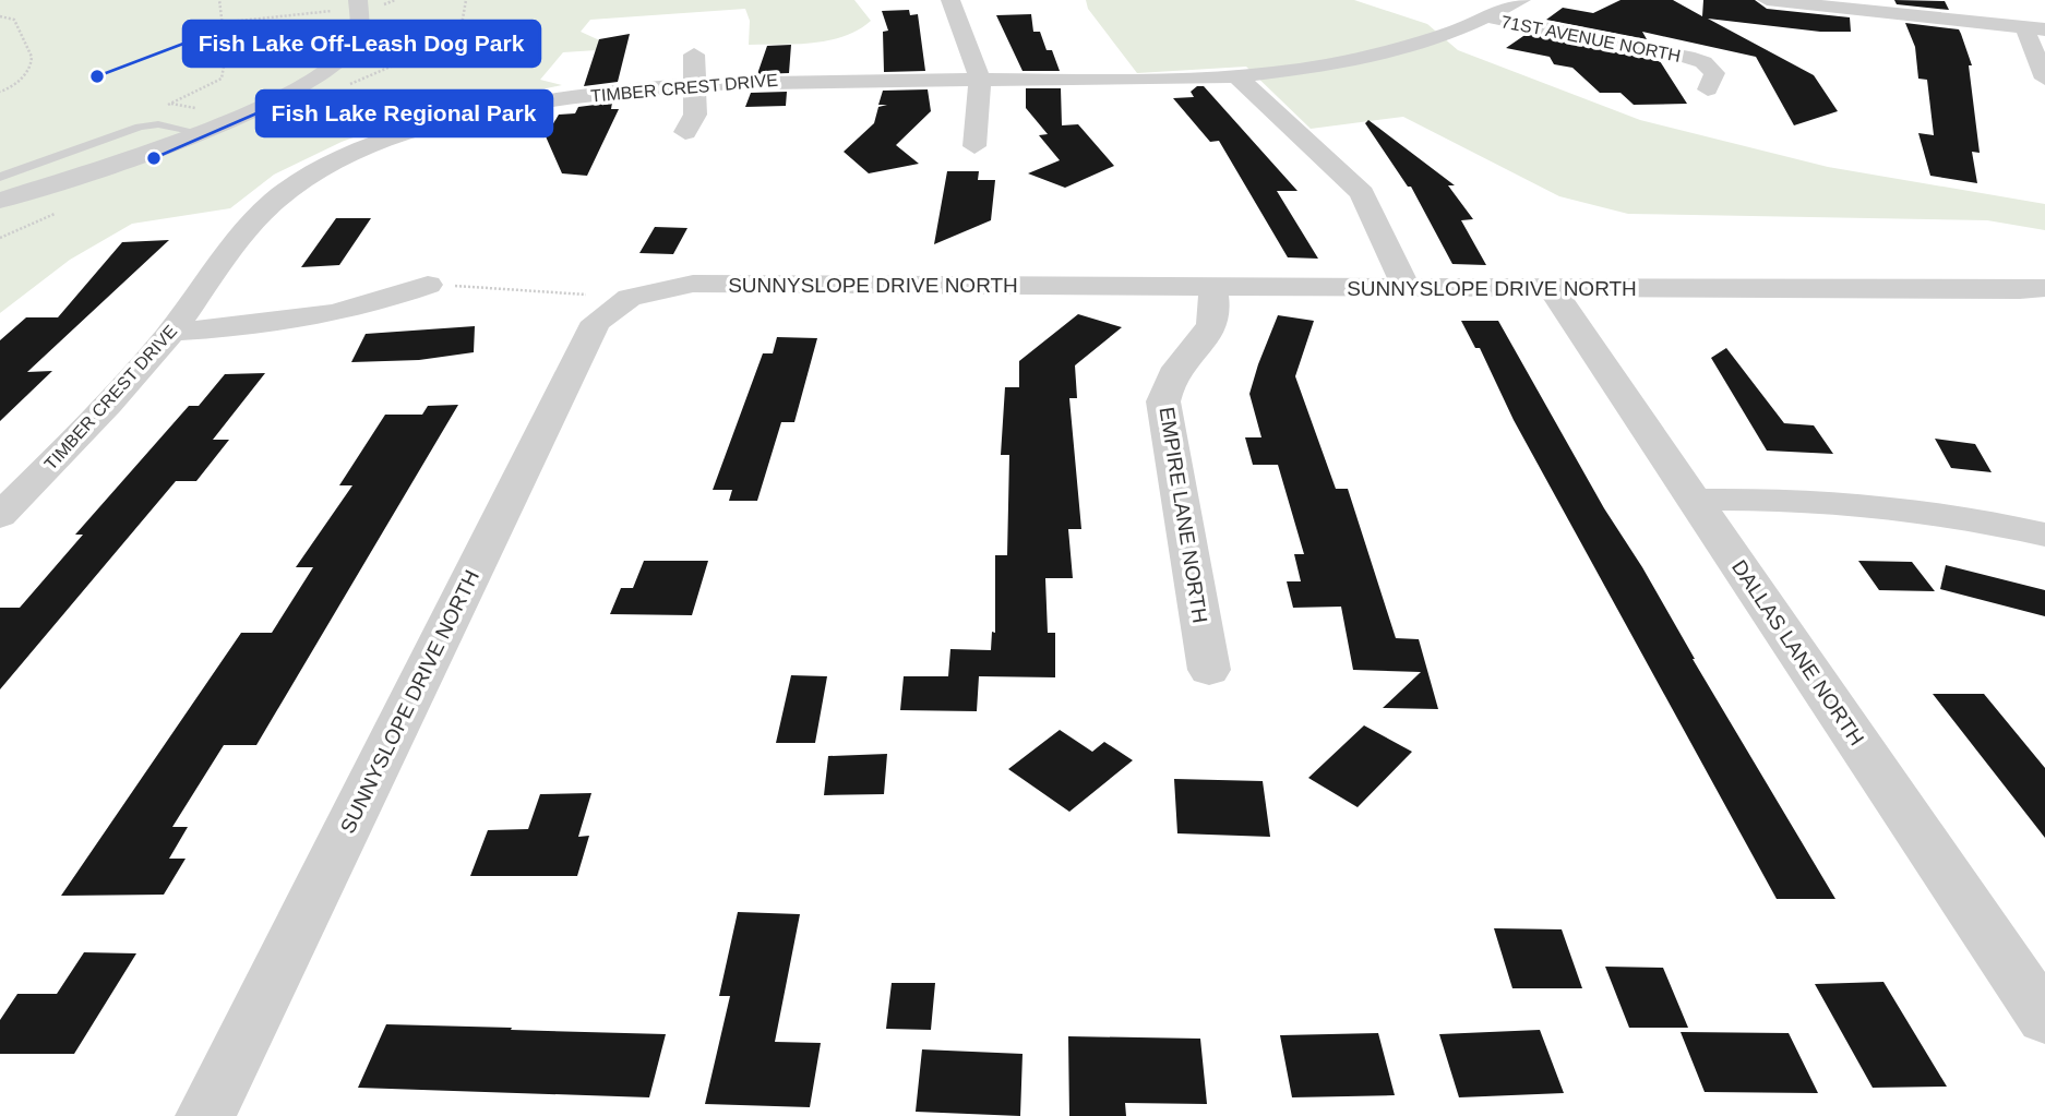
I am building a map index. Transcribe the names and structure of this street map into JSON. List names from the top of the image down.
{
  "streets": {
    "street": [
      "71ST AVENUE NORTH",
      "TIMBER CREST DRIVE",
      "SUNNYSLOPE DRIVE NORTH",
      "EMPIRE LANE NORTH",
      "DALLAS LANE NORTH"
    ]
  },
  "crossings": [
    ["71ST AVENUE NORTH", "TIMBER CREST DRIVE"],
    ["SUNNYSLOPE DRIVE NORTH", "EMPIRE LANE NORTH"],
    ["SUNNYSLOPE DRIVE NORTH", "DALLAS LANE NORTH"]
  ],
  "places": ["Fish Lake Off-Leash Dog Park", "Fish Lake Regional Park"]
}
